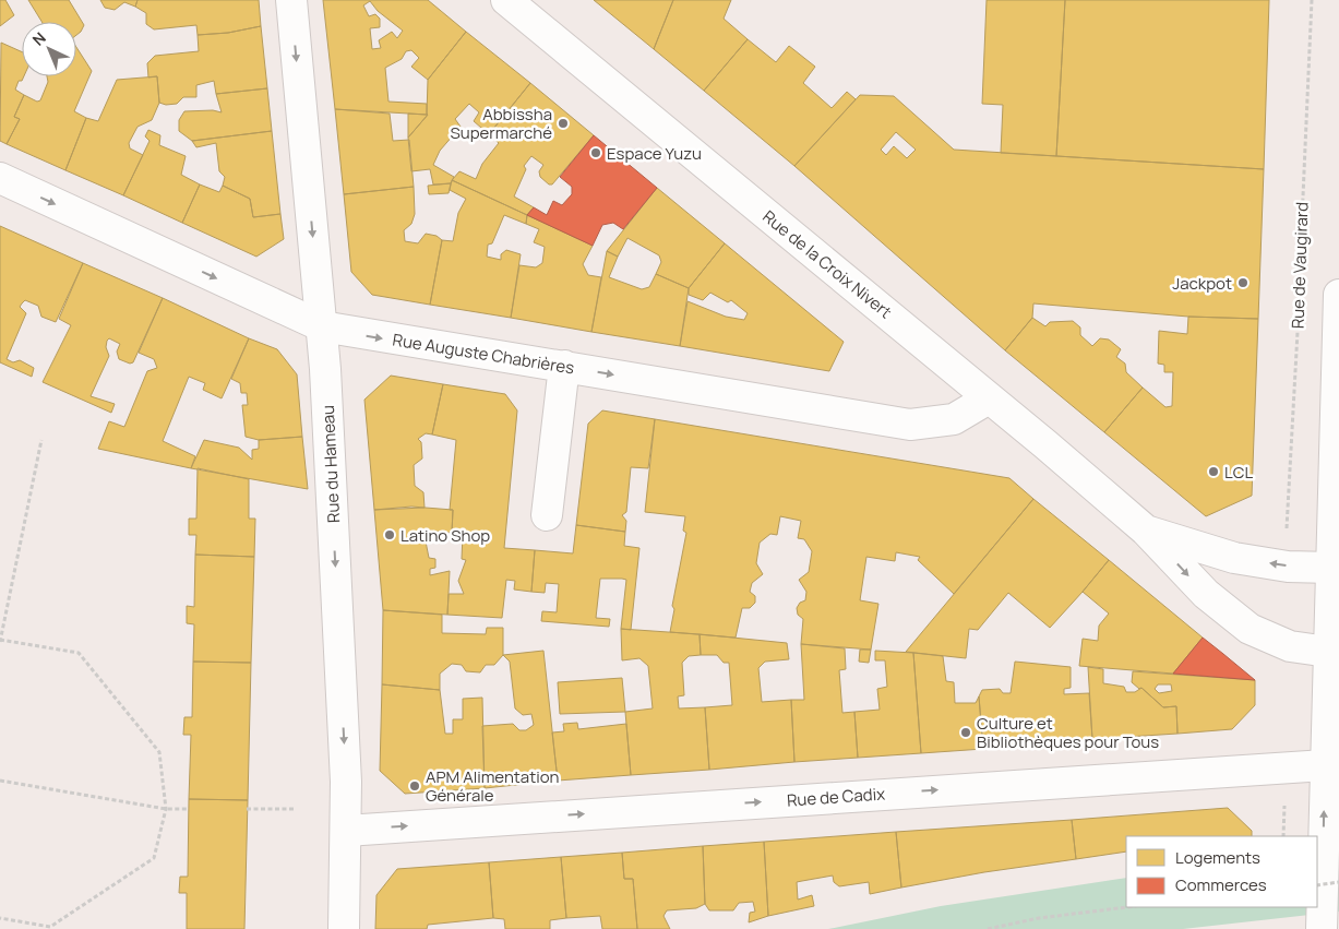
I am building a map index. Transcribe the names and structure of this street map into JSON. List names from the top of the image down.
{
  "streets": {
    "street": [
      "Rue de la Croix Nivert",
      "Rue Auguste Chabrières",
      "Rue du Hameau",
      "Rue de Cadix"
    ],
    "path": ["Rue de Vaugirard"]
  },
  "crossings": [
    ["Rue de la Croix Nivert", "Rue Auguste Chabrières"],
    ["Rue Auguste Chabrières", "Rue du Hameau"],
    ["Rue du Hameau", "Rue de Cadix"]
  ],
  "one_way": ["Rue Auguste Chabrières", "Rue du Hameau", "Rue de Cadix"],
  "places": [
    "Abbissha Supermarché",
    "Espace Yuzu",
    "Jackpot",
    "LCL",
    "Latino Shop",
    "Culture et Bibliothèques pour Tous",
    "APM Alimentation Générale"
  ],
  "legend": ["Logements", "Commerces"],
  "north": "top left"
}
